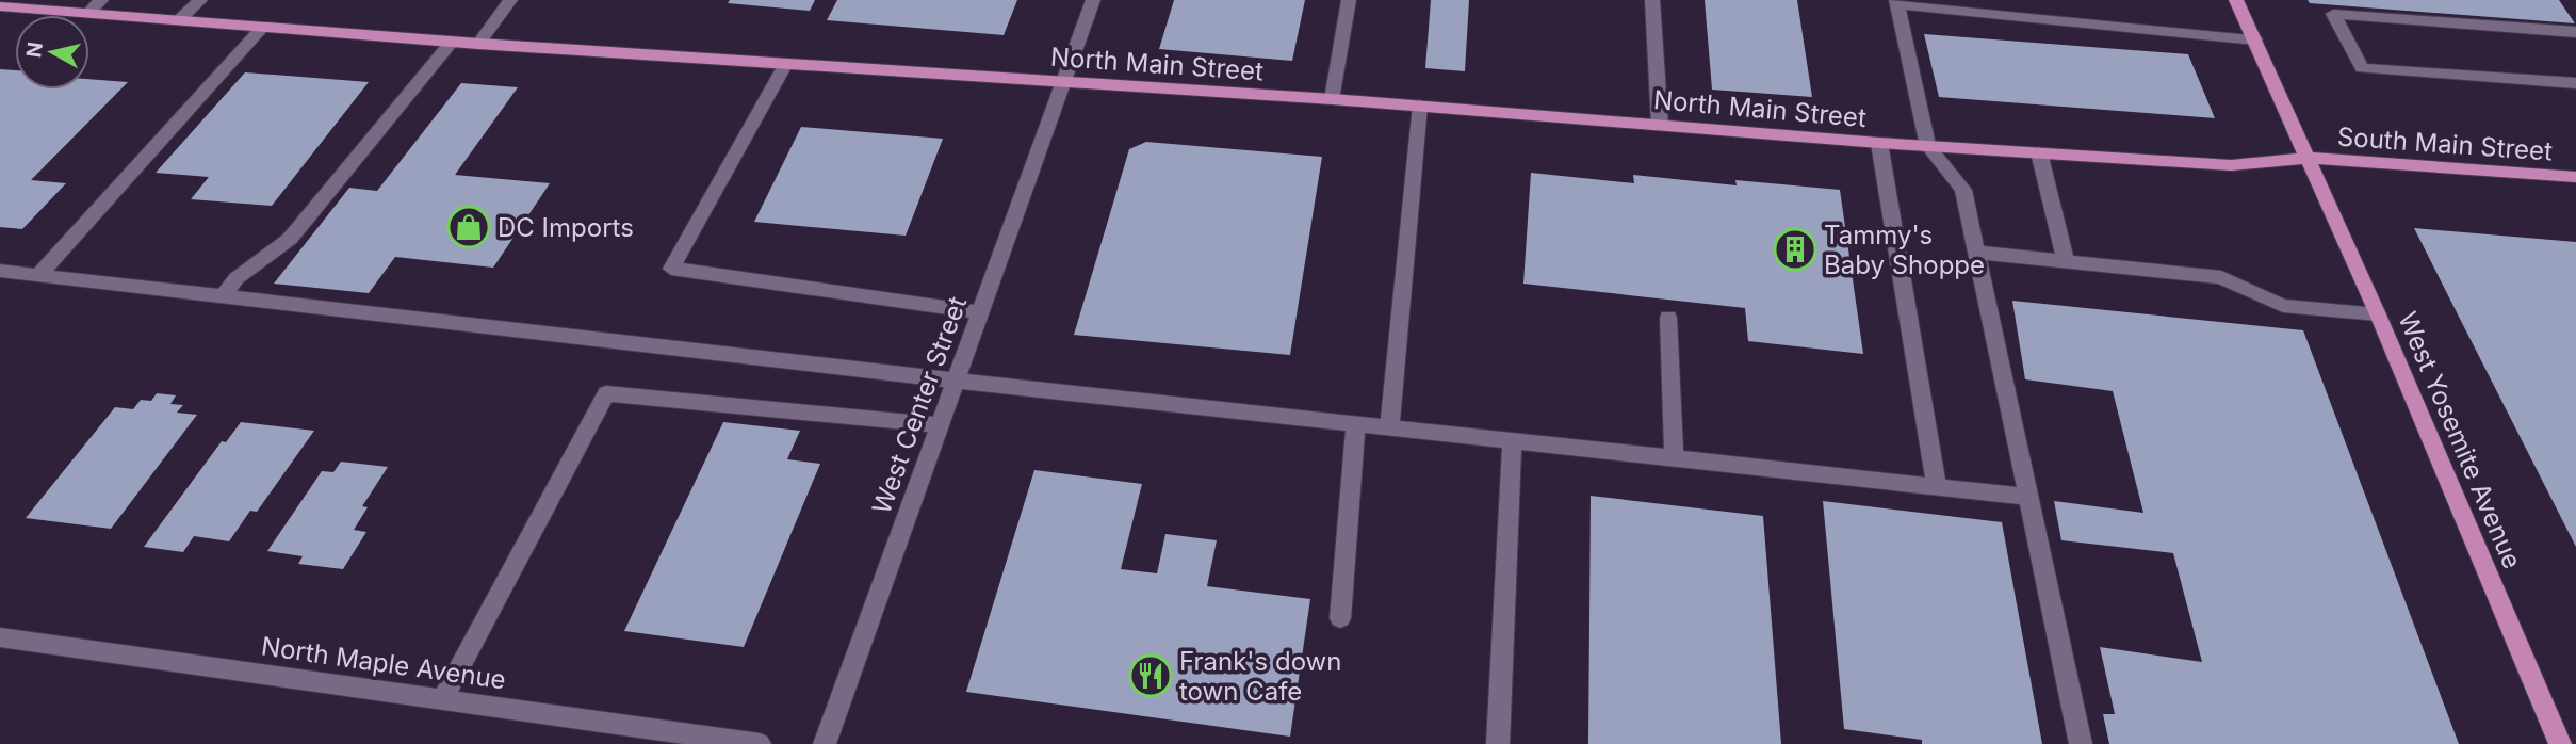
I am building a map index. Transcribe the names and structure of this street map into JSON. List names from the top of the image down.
{
  "streets": {
    "main road": ["North Main Street", "South Main Street", "West Yosemite Avenue"],
    "street": ["West Center Street", "North Maple Avenue"]
  },
  "crossings": [
    ["North Main Street", "South Main Street"],
    ["North Main Street", "West Center Street"],
    ["North Main Street", "West Yosemite Avenue"],
    ["South Main Street", "West Yosemite Avenue"]
  ],
  "places": {
    "shop": ["DC Imports"],
    "building": ["Tammy's Baby Shoppe"],
    "restaurant": ["Frank's down town Cafe"]
  },
  "north": "left"
}
